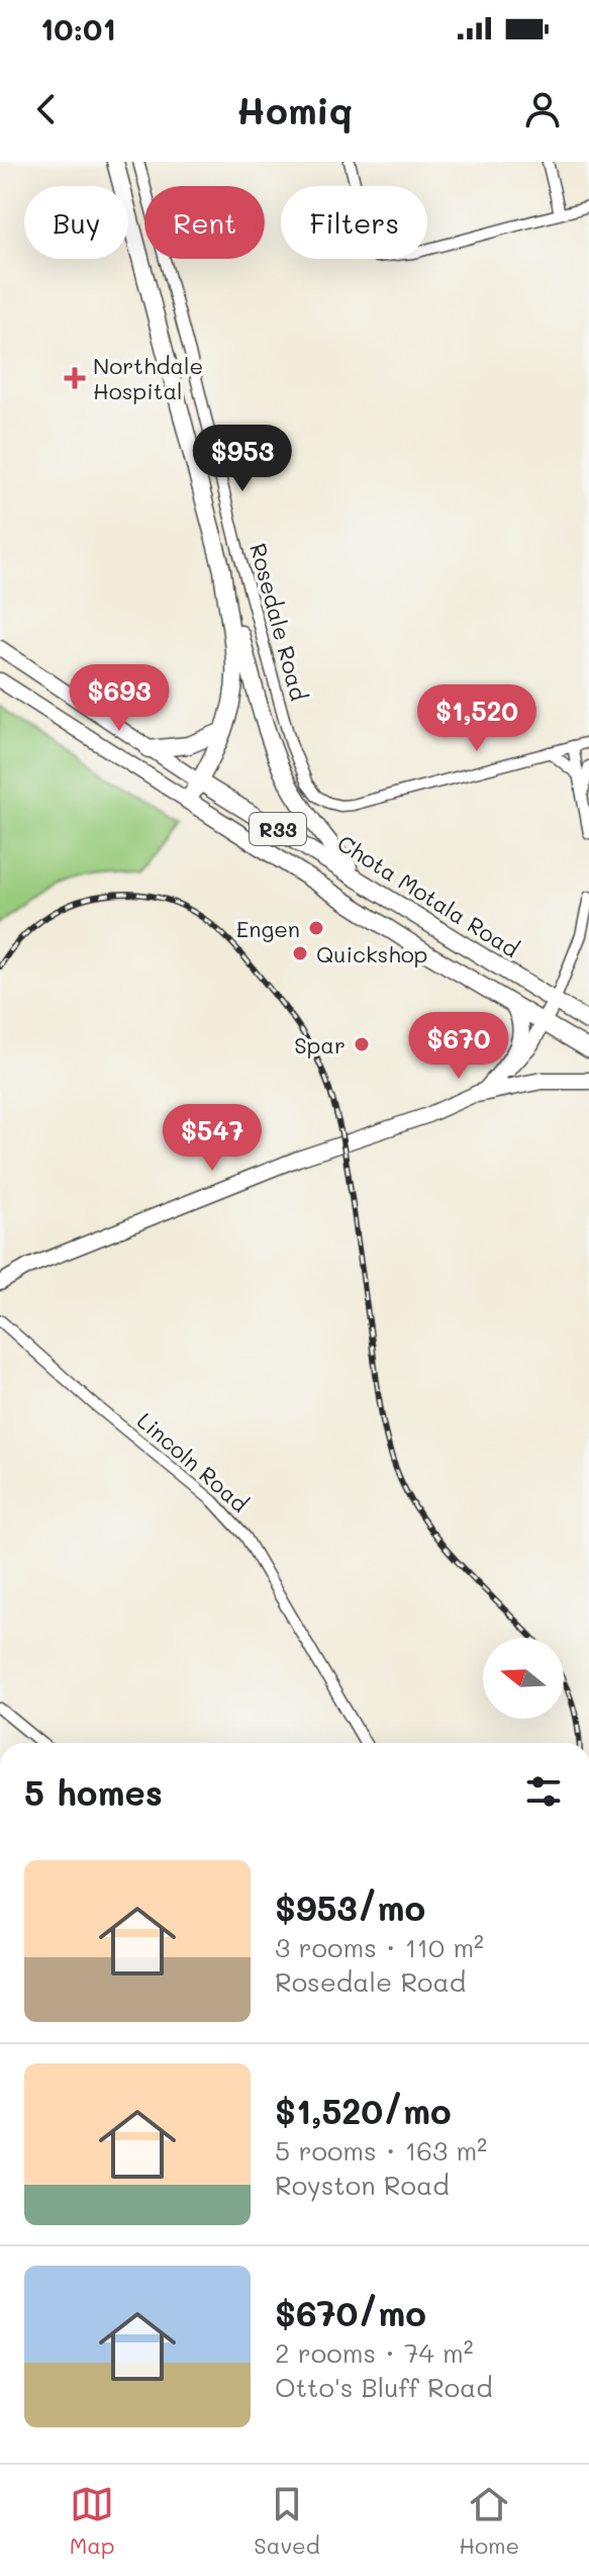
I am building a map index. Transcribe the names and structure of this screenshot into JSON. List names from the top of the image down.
{
  "streets": {
    "main road": ["R33", "Chota Motala Road"],
    "street": ["Rosedale Road", "Lincoln Road"]
  },
  "places": {
    "health": ["Northdale Hospital"],
    "other": ["Engen", "Quickshop", "Spar"]
  },
  "north": "left",
  "page": {
    "status": "10:01",
    "header": "Homiq",
    "chip": ["Buy", "Rent", "Filters"],
    "price": [
      "$953",
      "$693",
      "$1,520",
      "$670",
      "$547"
    ],
    "heading": "5 homes",
    "list": [
      {
        "name": "$953/mo",
        "note": "3 rooms · 110 m² · Rosedale Road"
      },
      {
        "name": "$1,520/mo",
        "note": "5 rooms · 163 m² · Royston Road"
      },
      {
        "name": "$670/mo",
        "note": "2 rooms · 74 m² · Otto's Bluff Road"
      }
    ],
    "tabs": ["Map", "Saved", "Home"]
  }
}
